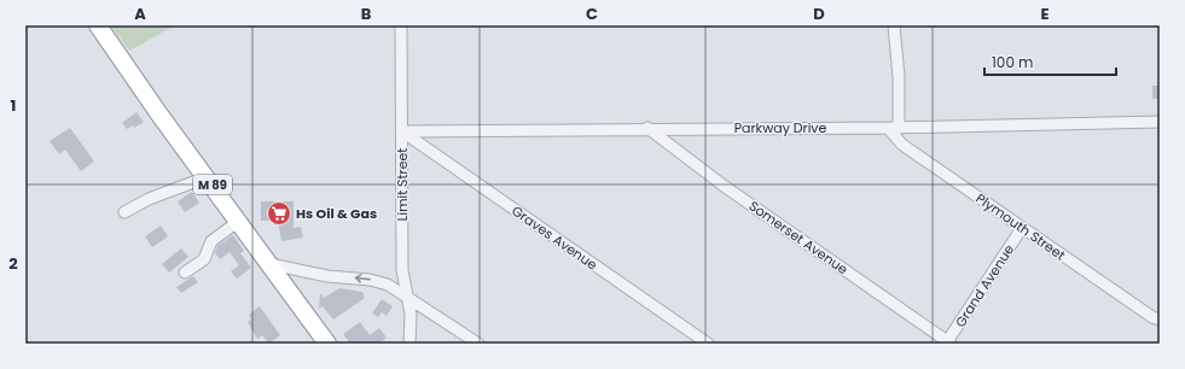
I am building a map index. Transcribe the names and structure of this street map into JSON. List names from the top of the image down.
{
  "streets": {
    "highway": ["M 89"],
    "street": [
      "Parkway Drive",
      "Limit Street",
      "Plymouth Street",
      "Graves Avenue",
      "Somerset Avenue",
      "Grand Avenue"
    ]
  },
  "crossings": [
    ["Parkway Drive", "Limit Street"],
    ["Parkway Drive", "Plymouth Street"],
    ["Parkway Drive", "Graves Avenue"],
    ["Parkway Drive", "Somerset Avenue"],
    ["Limit Street", "Graves Avenue"],
    ["Plymouth Street", "Grand Avenue"],
    ["Somerset Avenue", "Grand Avenue"]
  ],
  "places": {
    "supermarket": ["Hs Oil & Gas"]
  },
  "scale_bar": "100 m",
  "grid": {
    "columns": [
      "A",
      "B",
      "C",
      "D",
      "E"
    ],
    "rows": ["1", "2"]
  }
}
